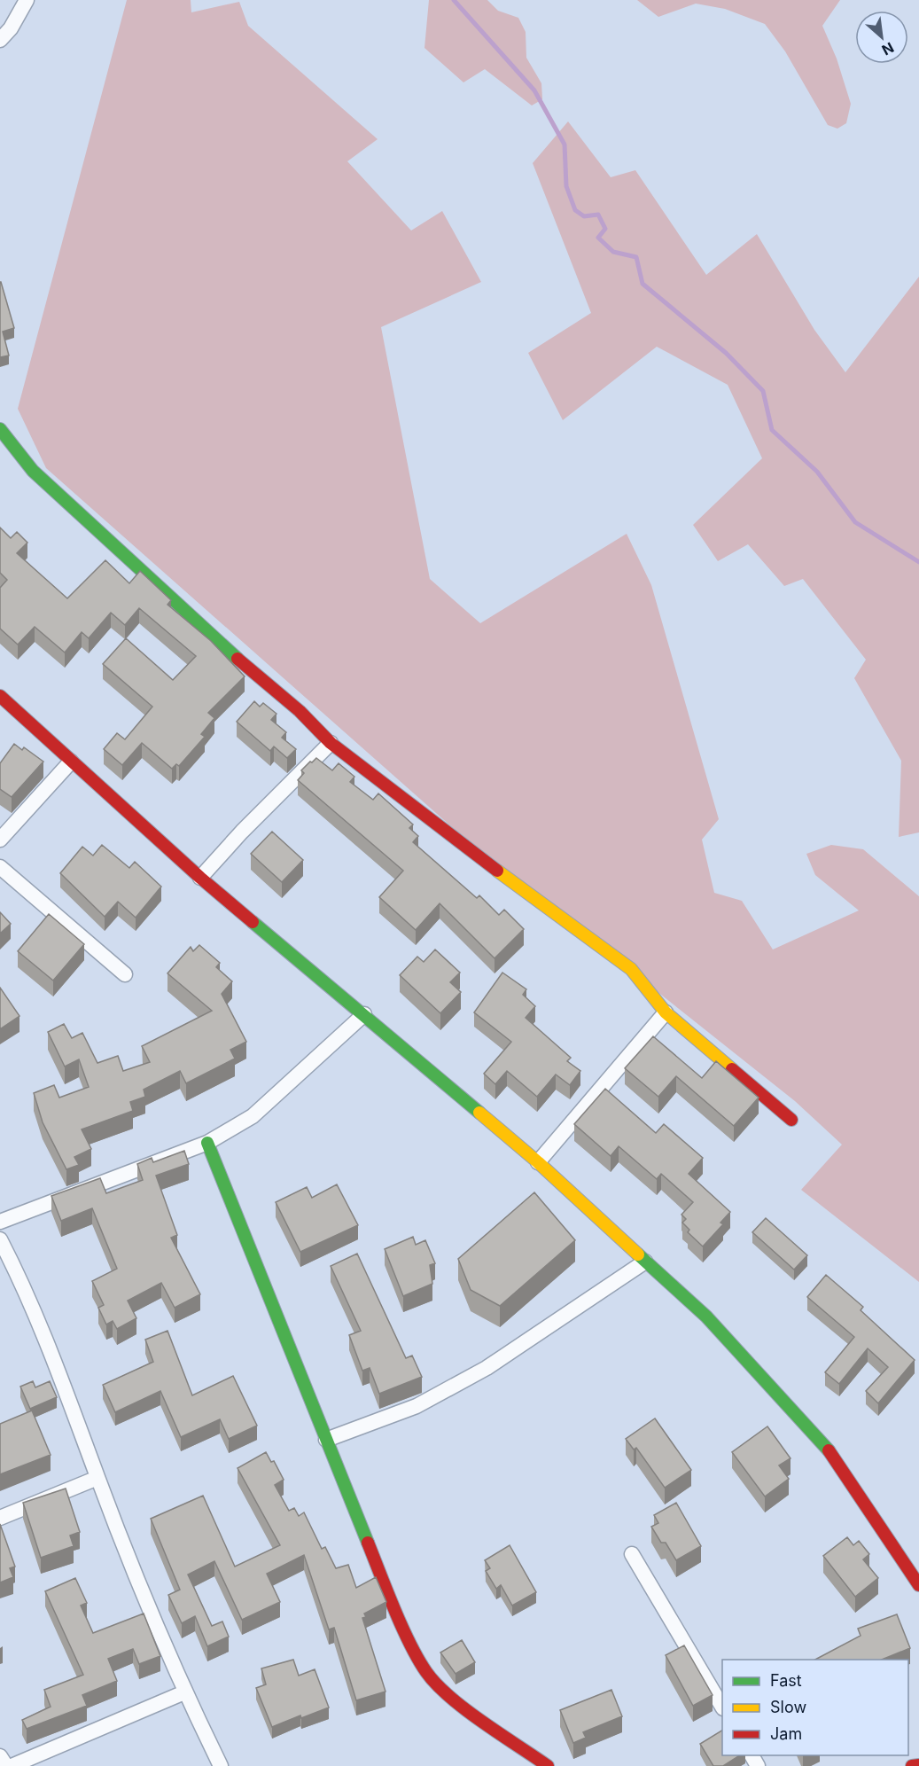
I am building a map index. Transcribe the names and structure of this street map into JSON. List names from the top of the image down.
{
  "legend": ["Fast", "Slow", "Jam"],
  "north": "bottom right"
}
